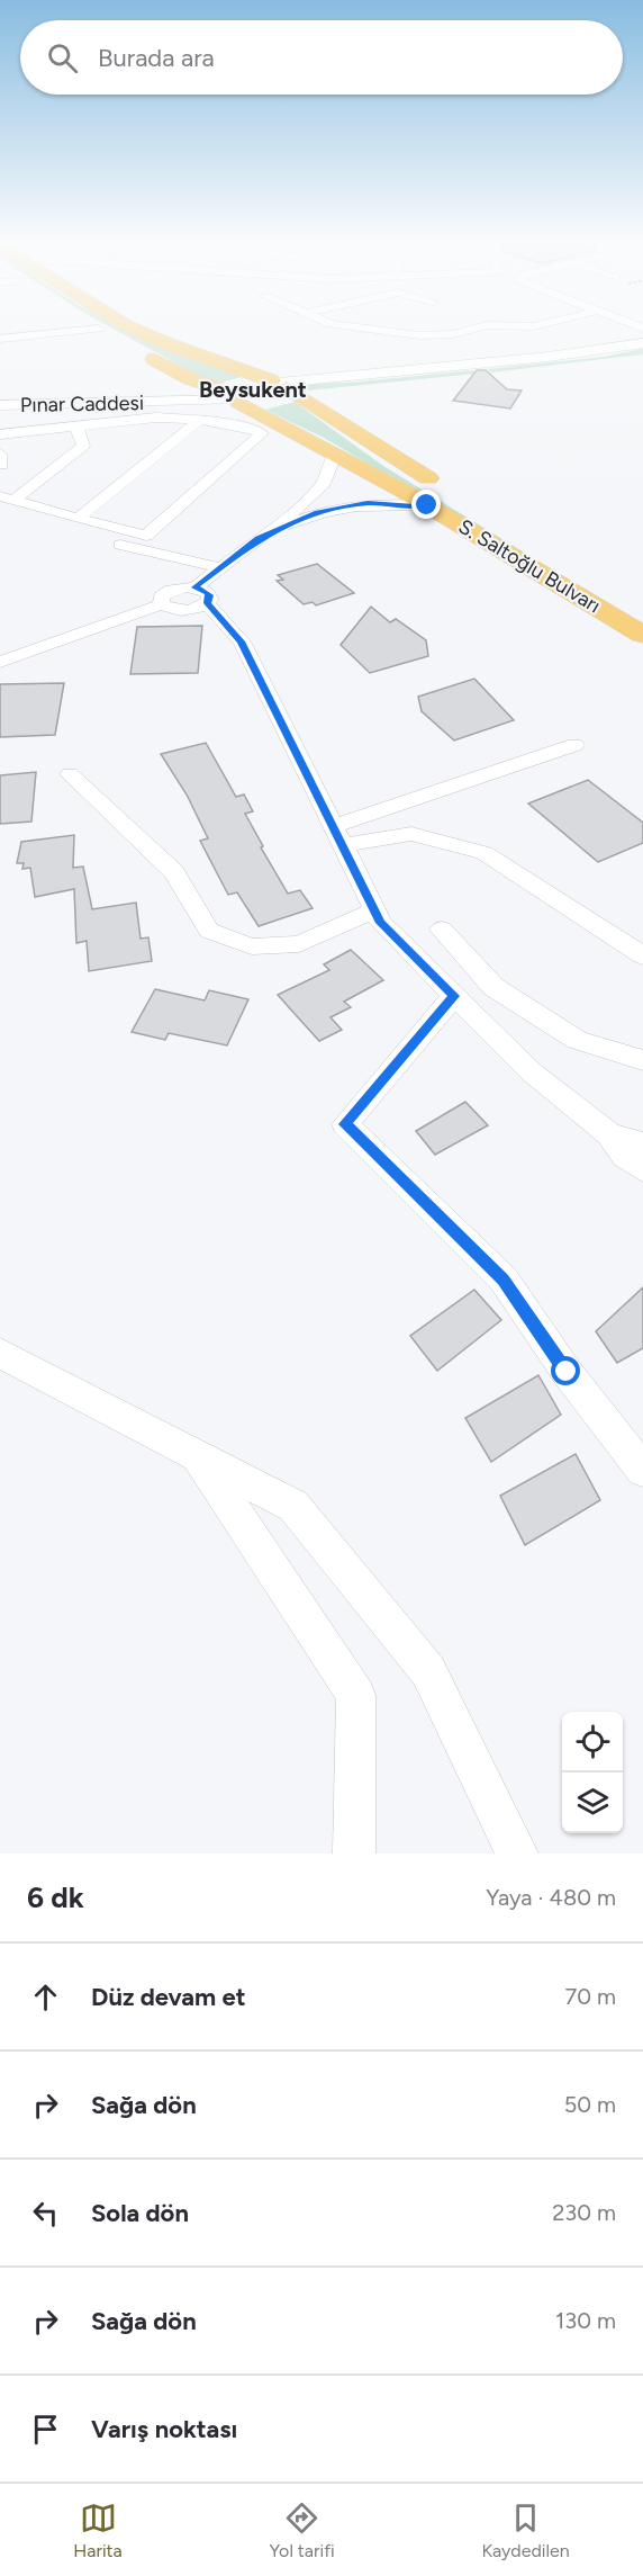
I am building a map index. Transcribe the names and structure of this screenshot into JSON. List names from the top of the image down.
{
  "streets": {
    "main road": ["S. Saltoğlu Bulvarı"],
    "street": ["Pınar Caddesi"]
  },
  "crossings": [
    ["Pınar Caddesi", "S. Saltoğlu Bulvarı"]
  ],
  "districts": ["Beysukent"],
  "page": {
    "search": "Burada ara",
    "heading": ["6 dk", "Yaya · 480 m"],
    "list": [
      ["Düz devam et", "70 m"],
      ["Sağa dön", "50 m"],
      ["Sola dön", "230 m"],
      ["Sağa dön", "130 m"],
      "Varış noktası"
    ],
    "nav": ["Harita", "Yol tarifi", "Kaydedilen"]
  }
}
